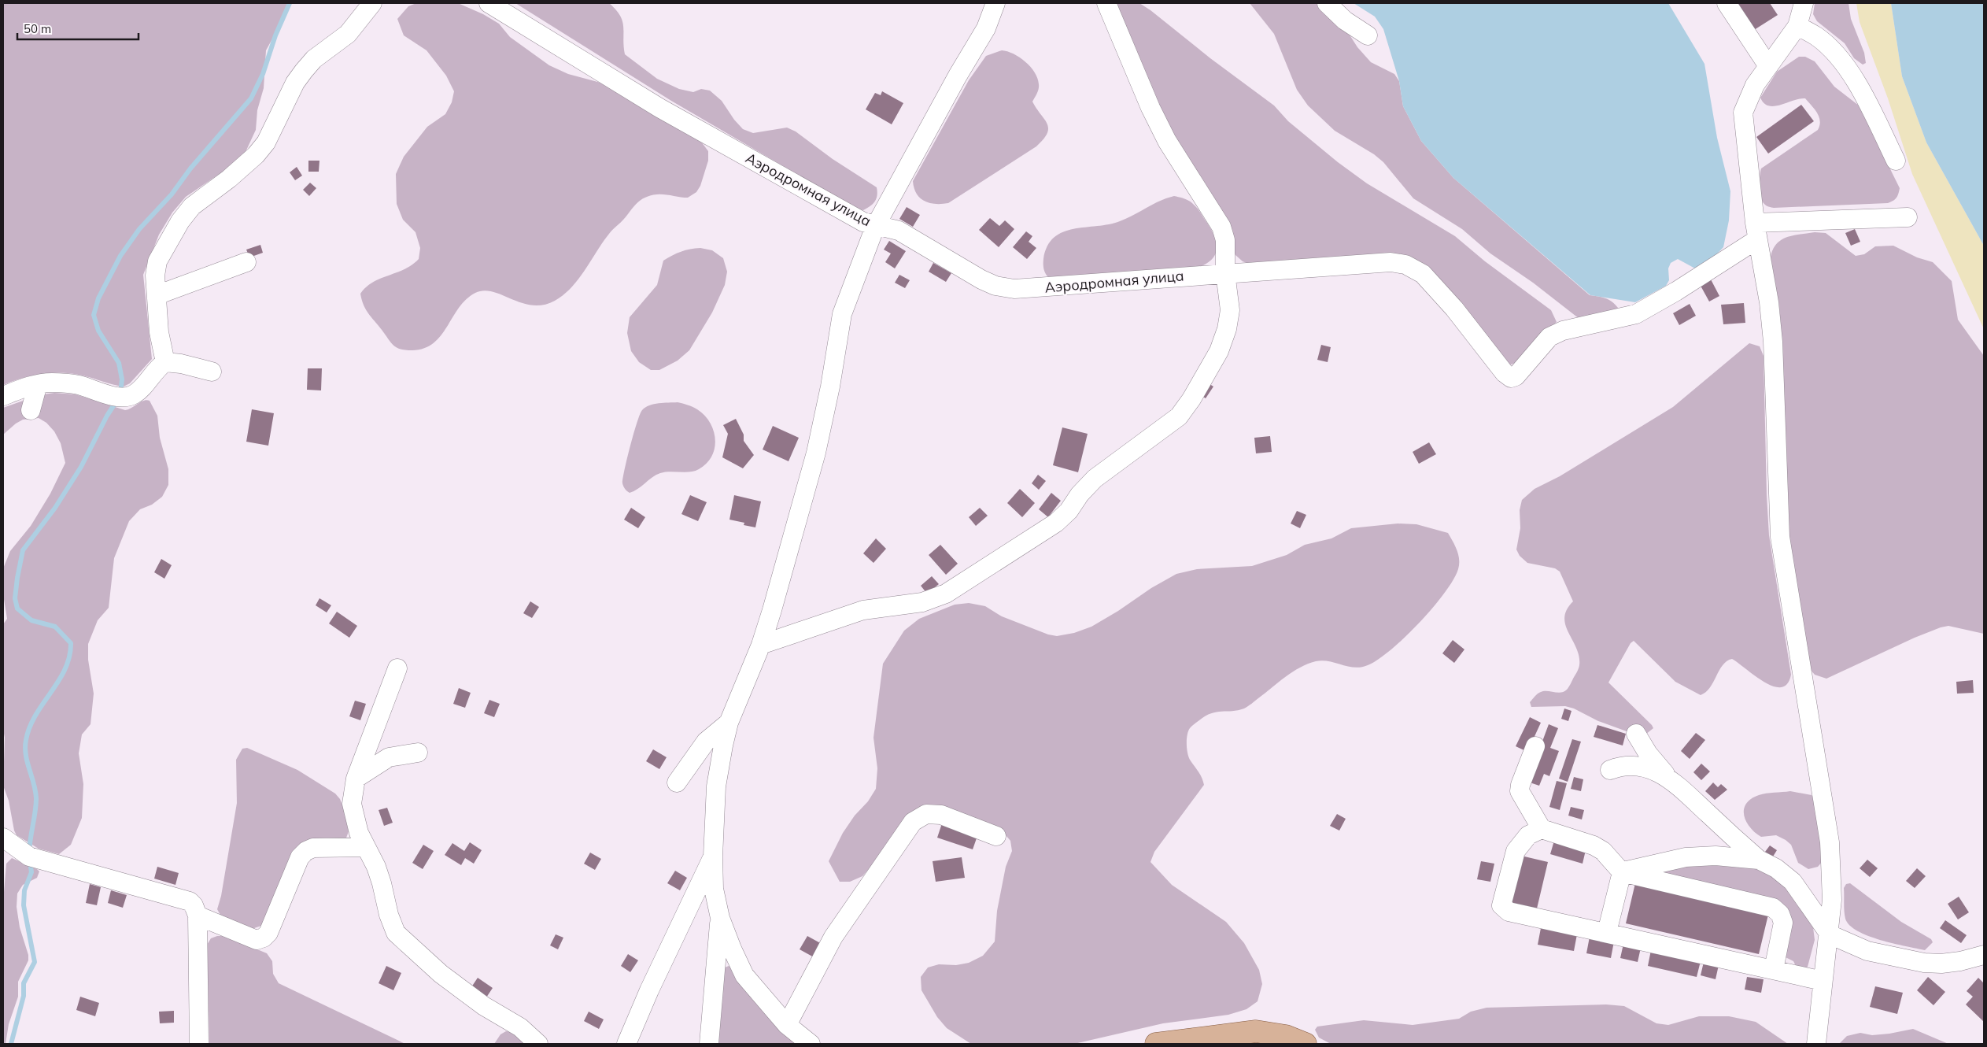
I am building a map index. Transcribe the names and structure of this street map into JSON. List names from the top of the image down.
{
  "streets": {
    "street": ["Аэродромная улица"]
  },
  "scale_bar": "50 m"
}
